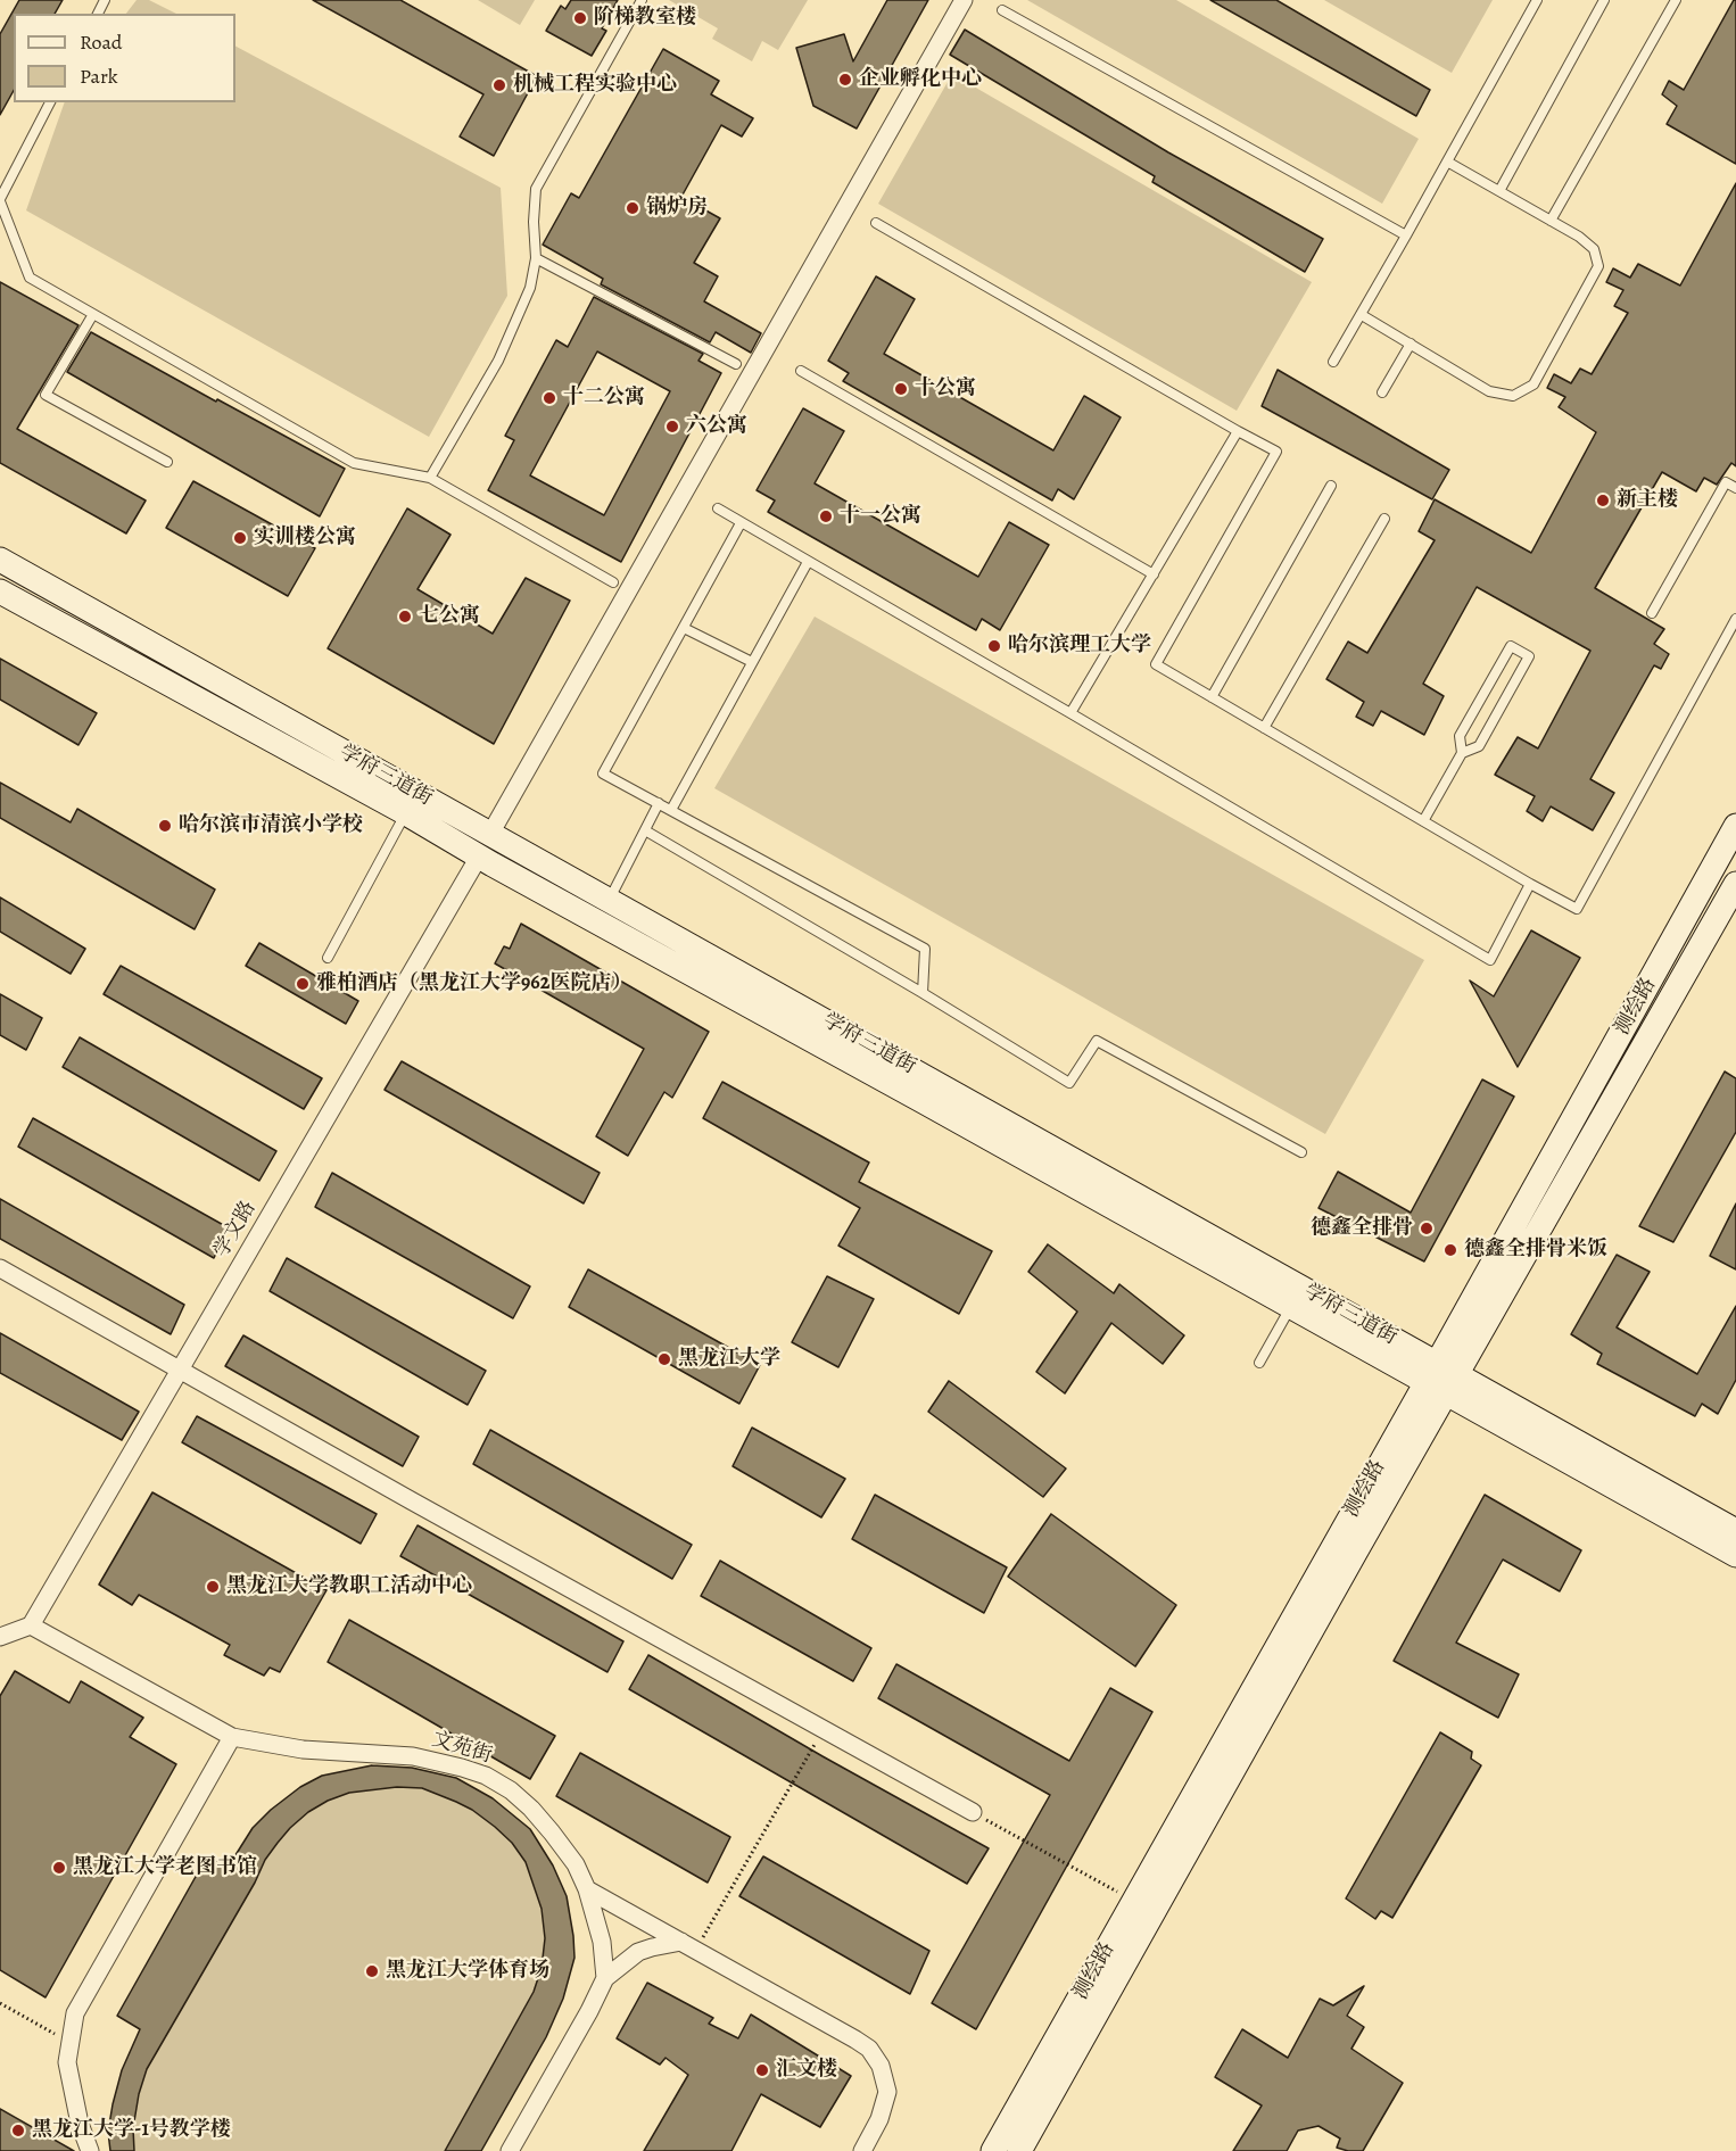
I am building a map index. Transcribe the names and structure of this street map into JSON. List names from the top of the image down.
{
  "streets": {
    "main road": ["学府三道街", "测绘路"],
    "street": ["学文路", "文苑街"]
  },
  "crossings": [
    ["学府三道街", "测绘路"],
    ["学府三道街", "学文路"],
    ["学文路", "文苑街"]
  ],
  "places": [
    "阶梯教室楼",
    "企业孵化中心",
    "机械工程实验中心",
    "锅炉房",
    "十公寓",
    "十二公寓",
    "六公寓",
    "新主楼",
    "十一公寓",
    "实训楼公寓",
    "七公寓",
    "哈尔滨理工大学",
    "哈尔滨市清滨小学校",
    "雅柏酒店（黑龙江大学962医院店）",
    "德鑫全排骨",
    "德鑫全排骨米饭",
    "黑龙江大学",
    "黑龙江大学教职工活动中心",
    "黑龙江大学老图书馆",
    "黑龙江大学体育场",
    "汇文楼",
    "黑龙江大学-1号教学楼"
  ],
  "legend": ["Road", "Park"]
}
